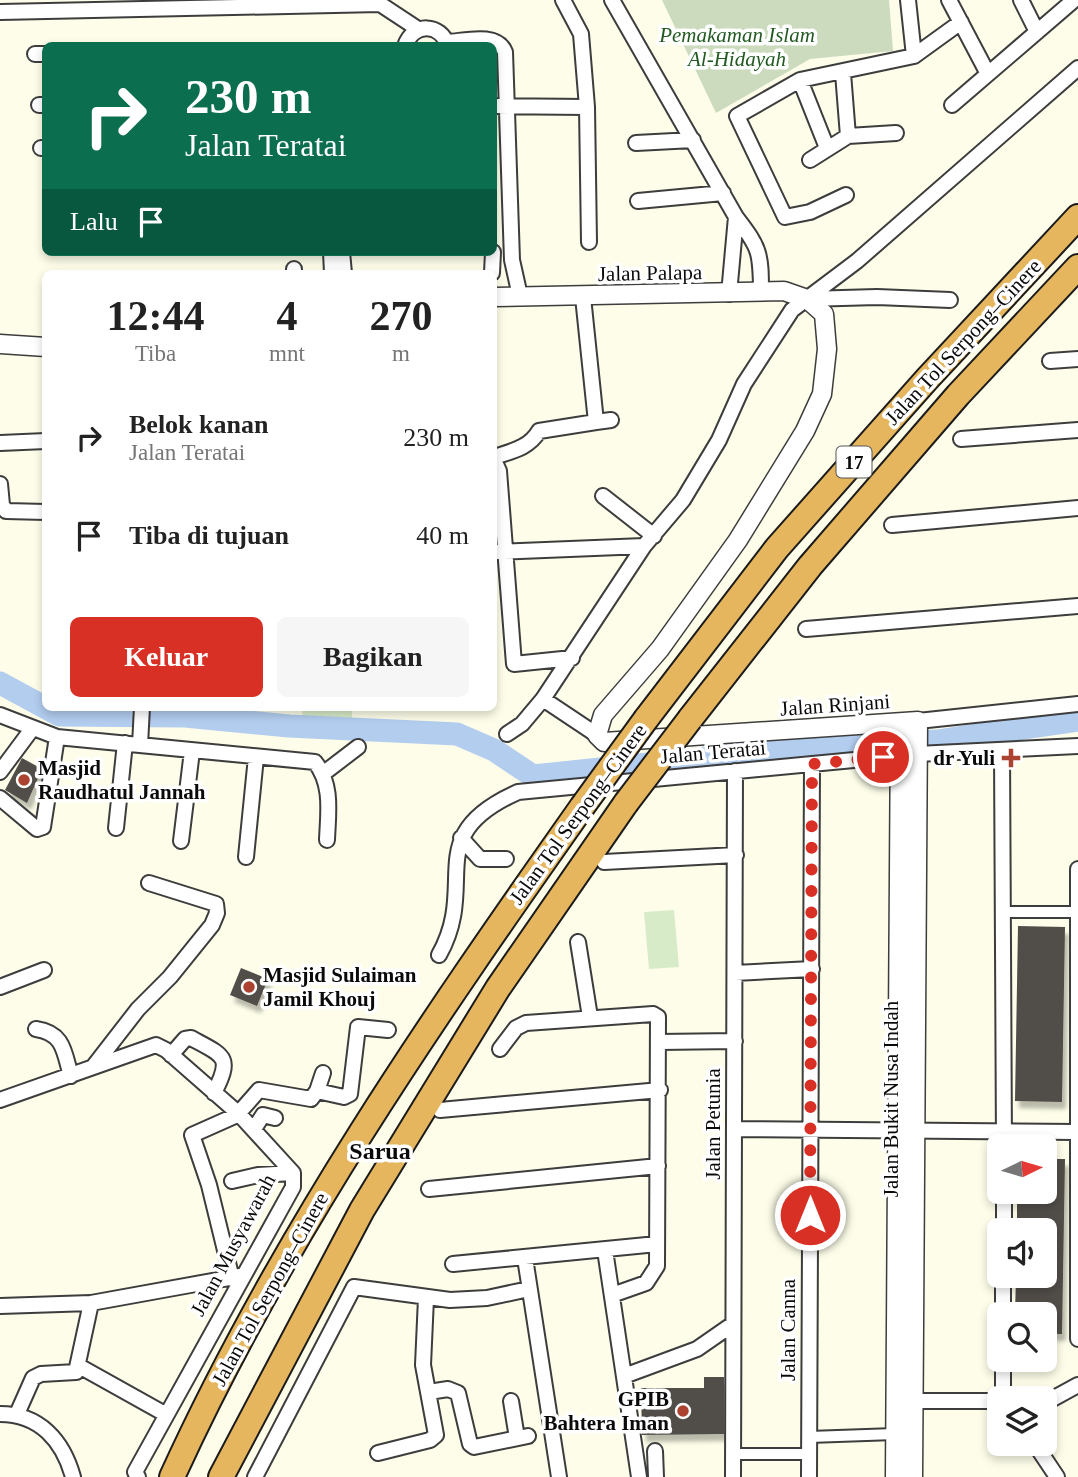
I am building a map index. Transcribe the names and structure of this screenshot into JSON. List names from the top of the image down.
{
  "streets": {
    "highway": ["Jalan Tol Serpong–Cinere", "17"],
    "street": [
      "Jalan Palapa",
      "Jalan Rinjani",
      "Jalan Teratai",
      "Jalan Bukit Nusa Indah",
      "Jalan Petunia",
      "Jalan Musyawarah",
      "Jalan Canna"
    ]
  },
  "crossings": [
    ["Jalan Rinjani", "Jalan Bukit Nusa Indah"],
    ["Jalan Teratai", "Jalan Bukit Nusa Indah"],
    ["Jalan Teratai", "Jalan Petunia"],
    ["Jalan Teratai", "Jalan Canna"]
  ],
  "districts": ["Sarua"],
  "parks": ["Pemakaman Islam Al-Hidayah"],
  "places": {
    "health": ["dr Yuli"],
    "other": ["Masjid Raudhatul Jannah", "Masjid Sulaiman Jamil Khouj", "GPIB Bahtera Iman"]
  },
  "north": "right",
  "page": {
    "turn": ["230 m", "Jalan Teratai"],
    "then": "Lalu",
    "eta": [
      "12:44",
      "Tiba",
      "4",
      "mnt",
      "270",
      "m"
    ],
    "list": [
      {
        "name": "Belok kanan",
        "note": "Jalan Teratai",
        "value": "230 m"
      },
      {
        "name": "Tiba di tujuan",
        "value": "40 m"
      }
    ],
    "buttons": ["Keluar", "Bagikan"]
  }
}
